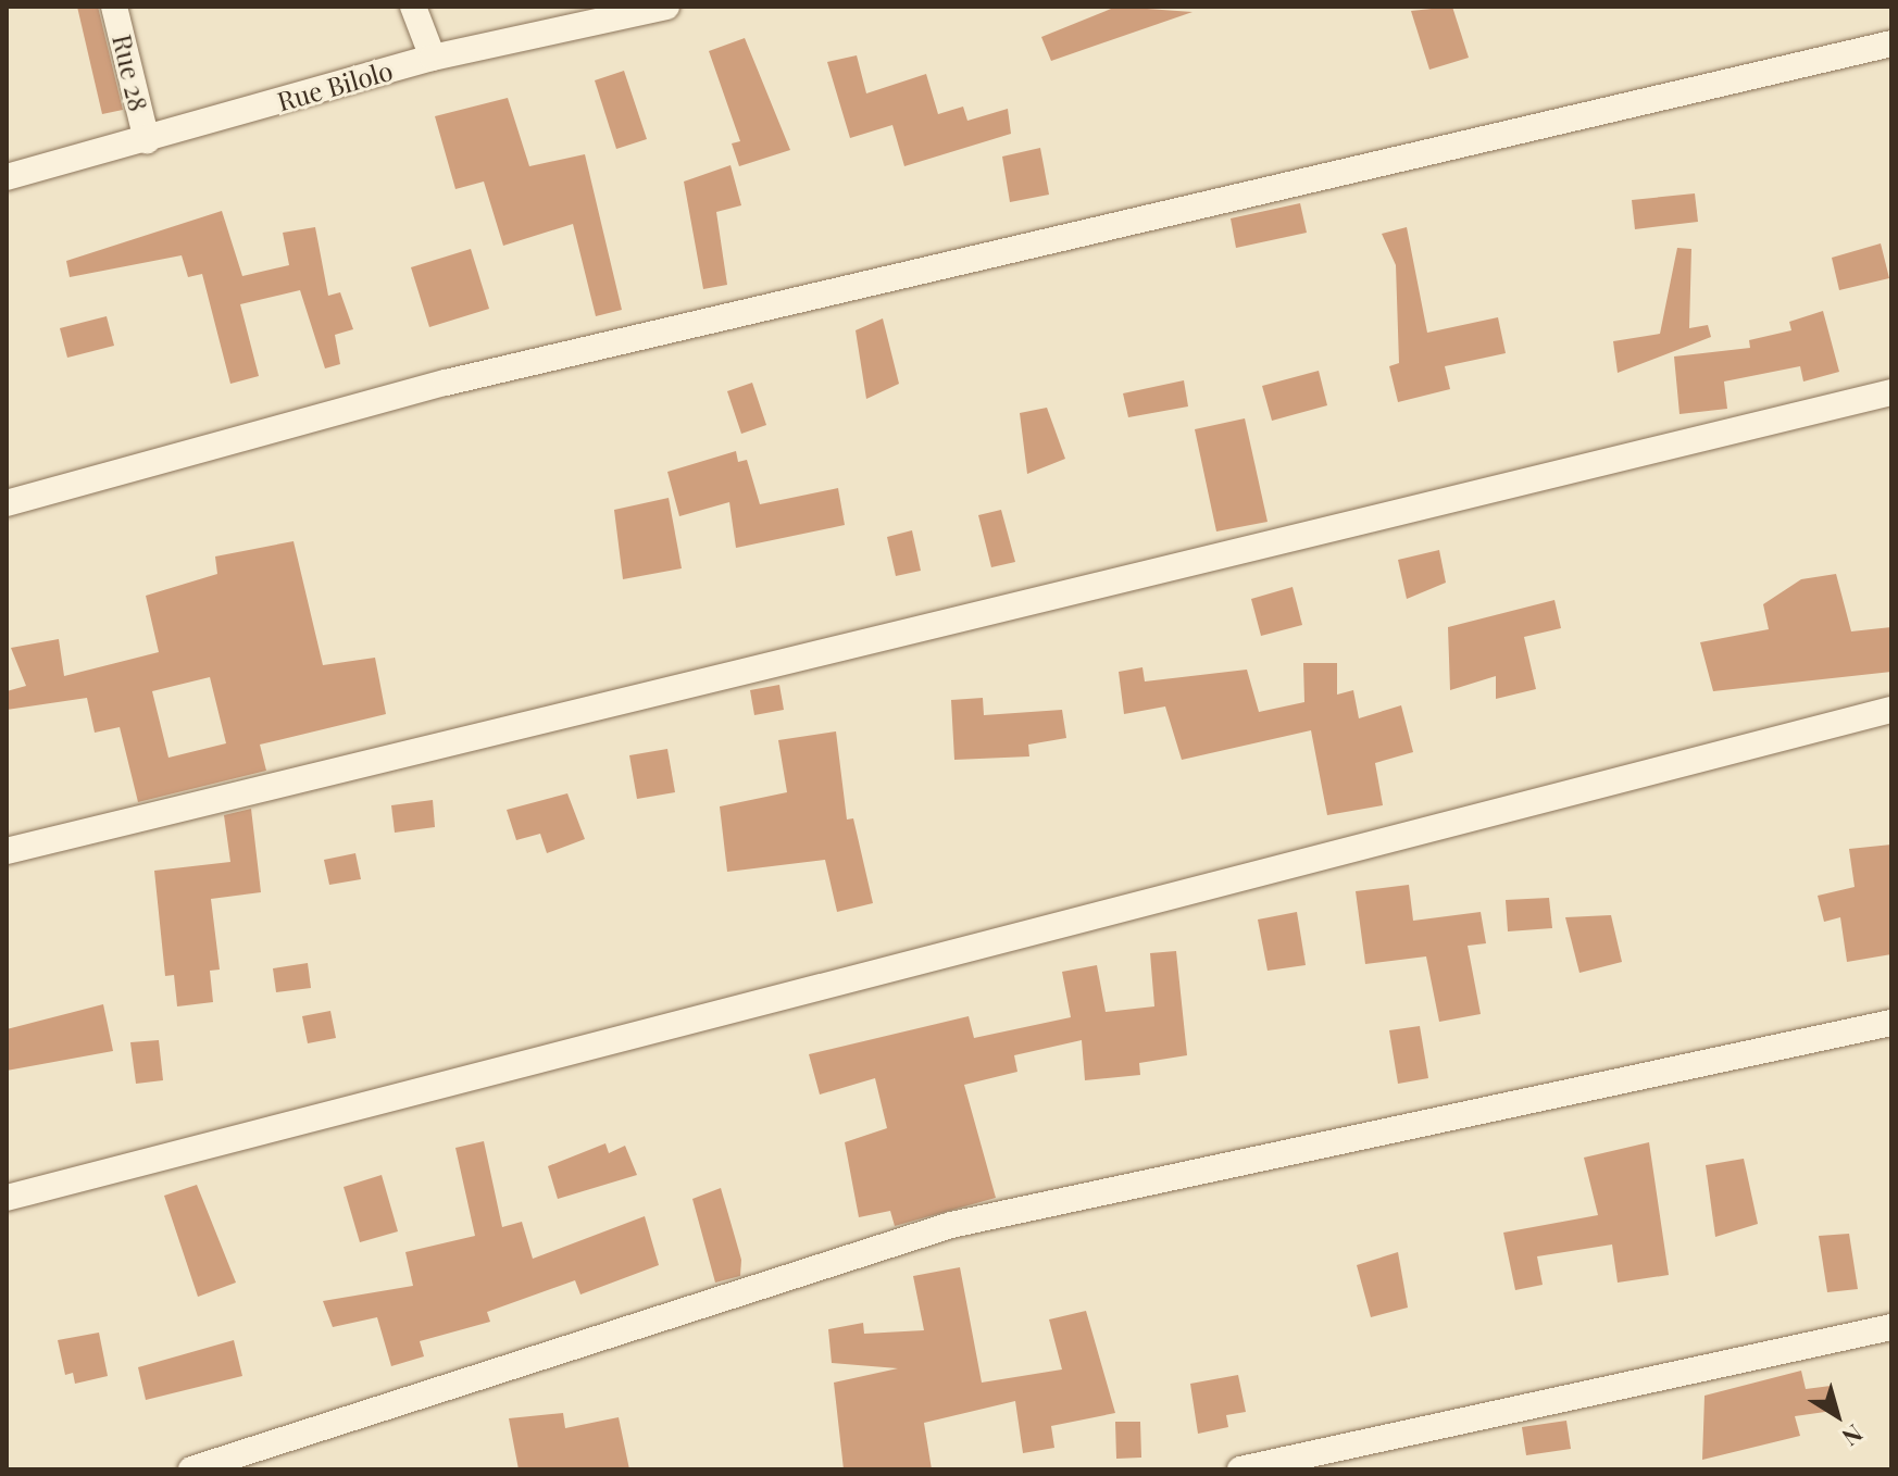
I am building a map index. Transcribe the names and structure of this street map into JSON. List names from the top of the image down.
{
  "streets": {
    "street": ["Rue 28", "Rue Bilolo"]
  },
  "crossings": [
    ["Rue 28", "Rue Bilolo"]
  ],
  "north": "bottom right"
}
